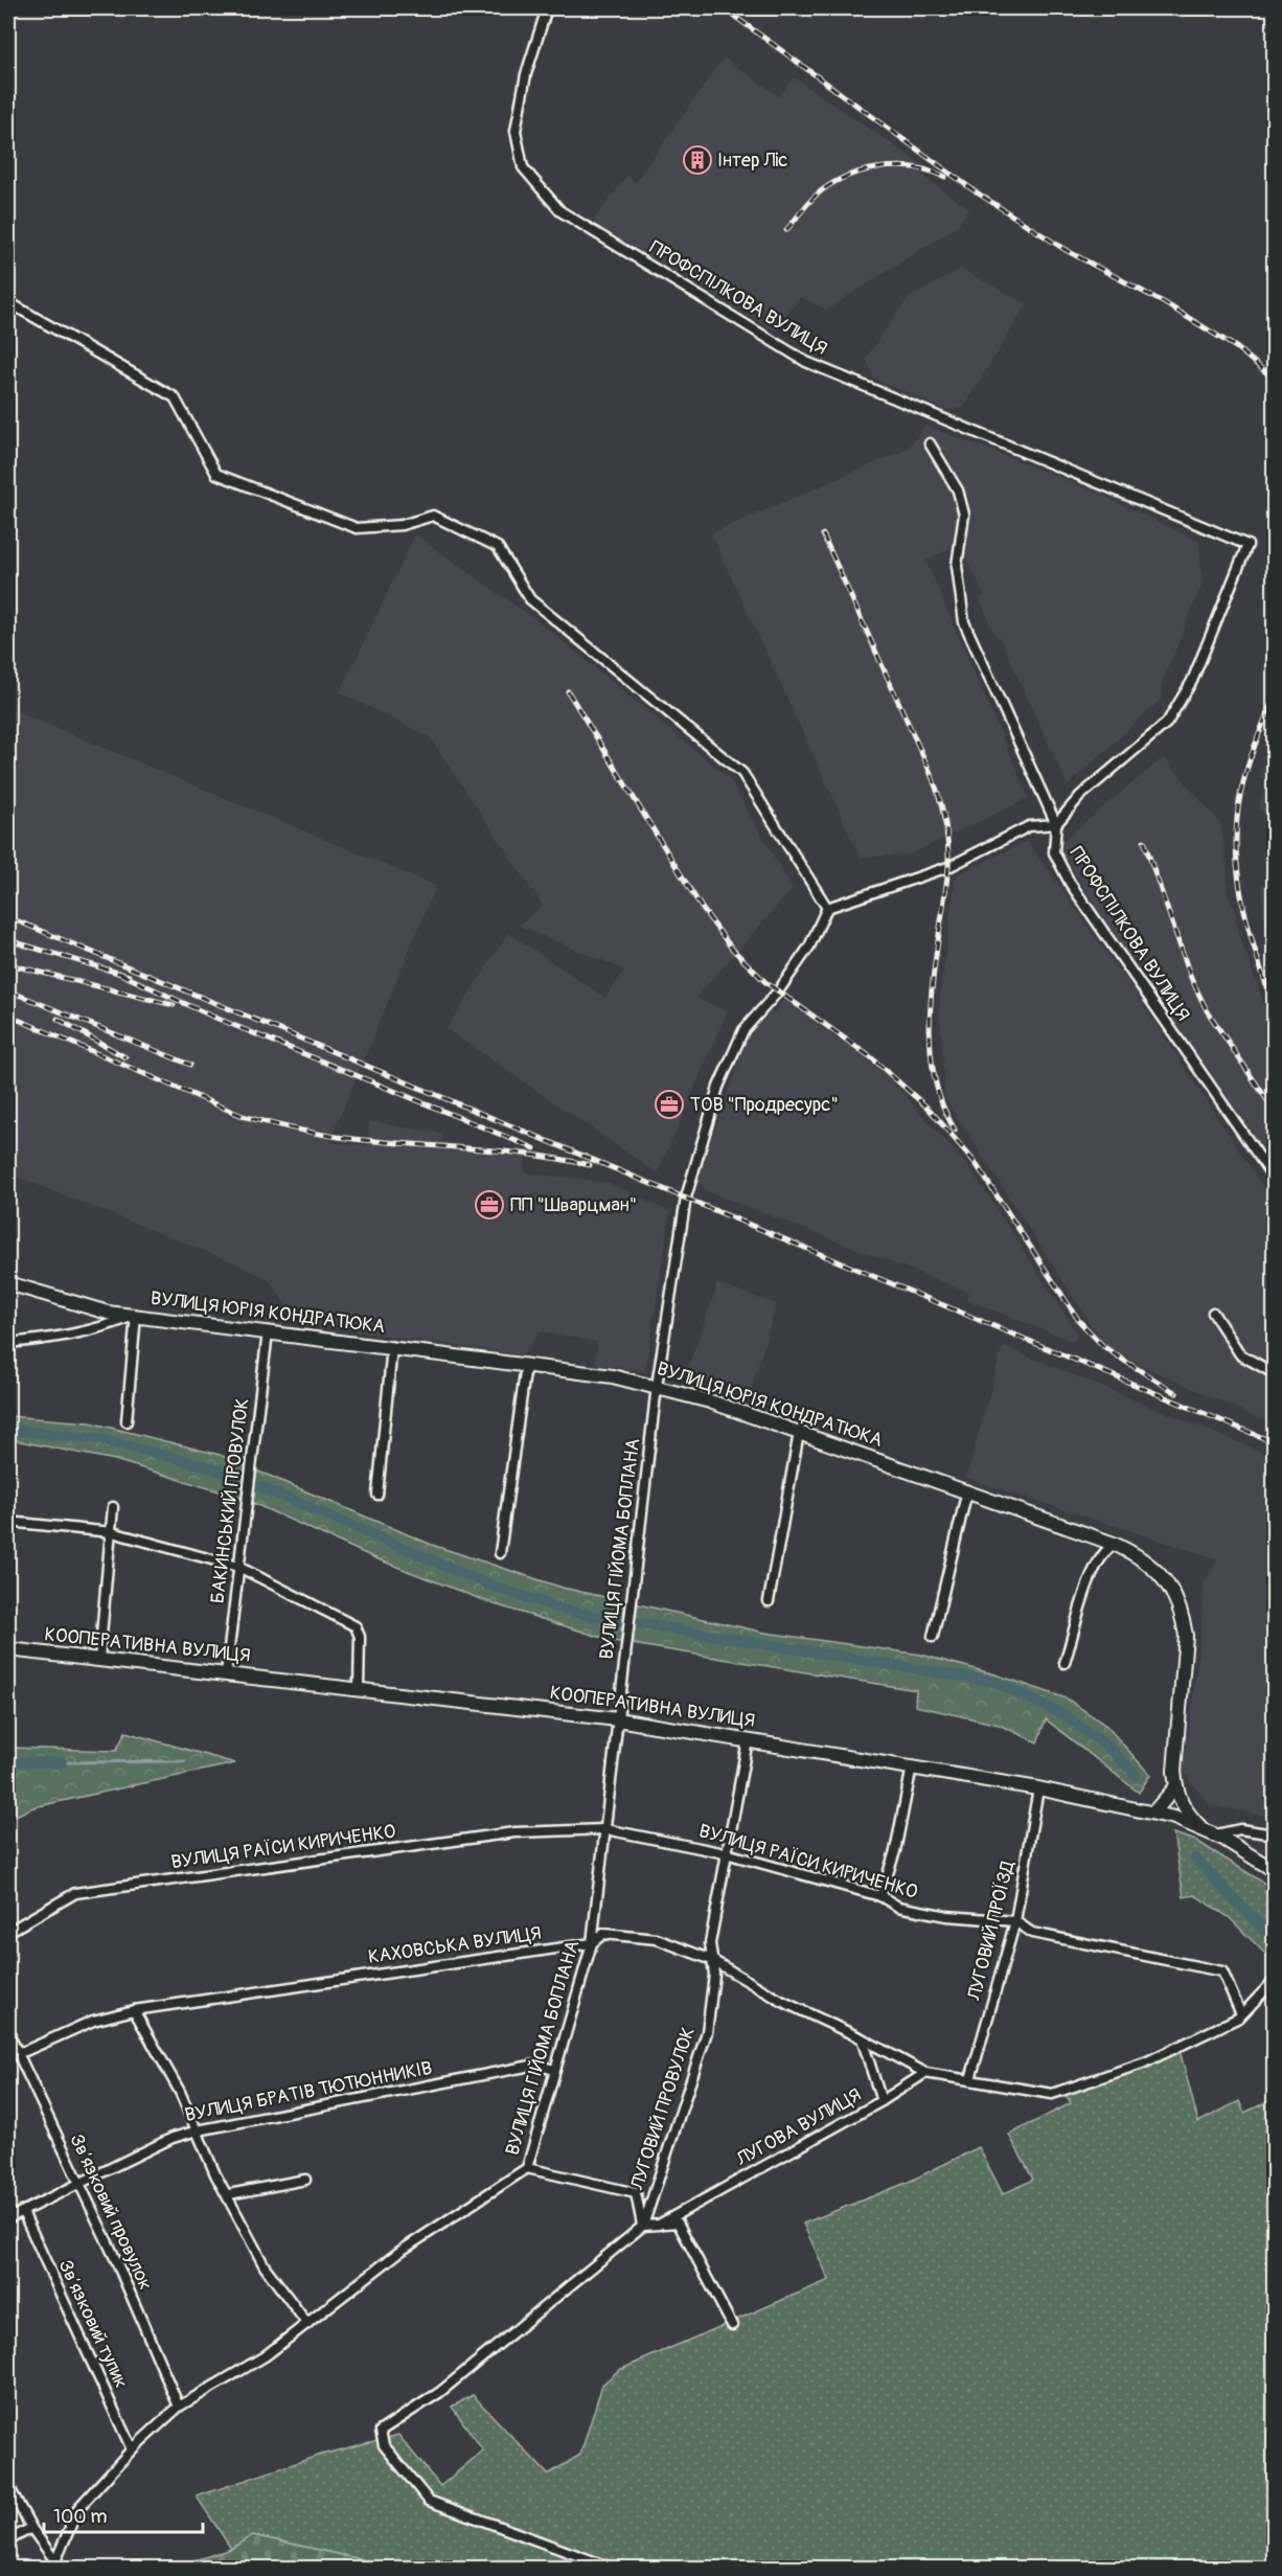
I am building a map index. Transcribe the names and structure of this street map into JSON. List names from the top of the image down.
{
  "streets": {
    "street": [
      "ПРОФСПІЛКОВА ВУЛИЦЯ",
      "ВУЛИЦЯ ЮРІЯ КОНДРАТЮКА",
      "БАКИНСЬКИЙ ПРОВУЛОК",
      "ВУЛИЦЯ ГІЙОМА БОПЛАНА",
      "КООПЕРАТИВНА ВУЛИЦЯ",
      "ВУЛИЦЯ РАЇСИ КИРИЧЕНКО",
      "ЛУГОВИЙ ПРОЇЗД",
      "КАХОВСЬКА ВУЛИЦЯ",
      "ВУЛИЦЯ БРАТІВ ТЮТЮННИКІВ",
      "ЛУГОВИЙ ПРОВУЛОК",
      "ЛУГОВА ВУЛИЦЯ",
      "Звʼязковий провулок",
      "Звʼязковий тупик"
    ]
  },
  "crossings": [
    ["ВУЛИЦЯ ЮРІЯ КОНДРАТЮКА", "БАКИНСЬКИЙ ПРОВУЛОК"],
    ["ВУЛИЦЯ ЮРІЯ КОНДРАТЮКА", "ВУЛИЦЯ ГІЙОМА БОПЛАНА"],
    ["ВУЛИЦЯ ЮРІЯ КОНДРАТЮКА", "КООПЕРАТИВНА ВУЛИЦЯ"],
    ["БАКИНСЬКИЙ ПРОВУЛОК", "КООПЕРАТИВНА ВУЛИЦЯ"],
    ["ВУЛИЦЯ ГІЙОМА БОПЛАНА", "КООПЕРАТИВНА ВУЛИЦЯ"],
    ["ВУЛИЦЯ ГІЙОМА БОПЛАНА", "ВУЛИЦЯ РАЇСИ КИРИЧЕНКО"],
    ["ВУЛИЦЯ ГІЙОМА БОПЛАНА", "КАХОВСЬКА ВУЛИЦЯ"],
    ["ВУЛИЦЯ ГІЙОМА БОПЛАНА", "ВУЛИЦЯ БРАТІВ ТЮТЮННИКІВ"],
    ["ВУЛИЦЯ ГІЙОМА БОПЛАНА", "Звʼязковий провулок"],
    ["ВУЛИЦЯ ГІЙОМА БОПЛАНА", "Звʼязковий тупик"],
    ["КООПЕРАТИВНА ВУЛИЦЯ", "ЛУГОВИЙ ПРОЇЗД"],
    ["КООПЕРАТИВНА ВУЛИЦЯ", "ЛУГОВИЙ ПРОВУЛОК"],
    ["ВУЛИЦЯ РАЇСИ КИРИЧЕНКО", "ЛУГОВИЙ ПРОЇЗД"],
    ["ВУЛИЦЯ РАЇСИ КИРИЧЕНКО", "ЛУГОВИЙ ПРОВУЛОК"],
    ["КАХОВСЬКА ВУЛИЦЯ", "ЛУГОВИЙ ПРОВУЛОК"],
    ["КАХОВСЬКА ВУЛИЦЯ", "ЛУГОВА ВУЛИЦЯ"],
    ["КАХОВСЬКА ВУЛИЦЯ", "Звʼязковий провулок"],
    ["ВУЛИЦЯ БРАТІВ ТЮТЮННИКІВ", "Звʼязковий провулок"],
    ["ВУЛИЦЯ БРАТІВ ТЮТЮННИКІВ", "Звʼязковий тупик"],
    ["ЛУГОВИЙ ПРОВУЛОК", "ЛУГОВА ВУЛИЦЯ"]
  ],
  "places": {
    "building": ["Інтер Ліс"],
    "office": ["ТОВ \"Продресурс\"", "ПП \"Шварцман\""]
  },
  "scale_bar": "100 m"
}
